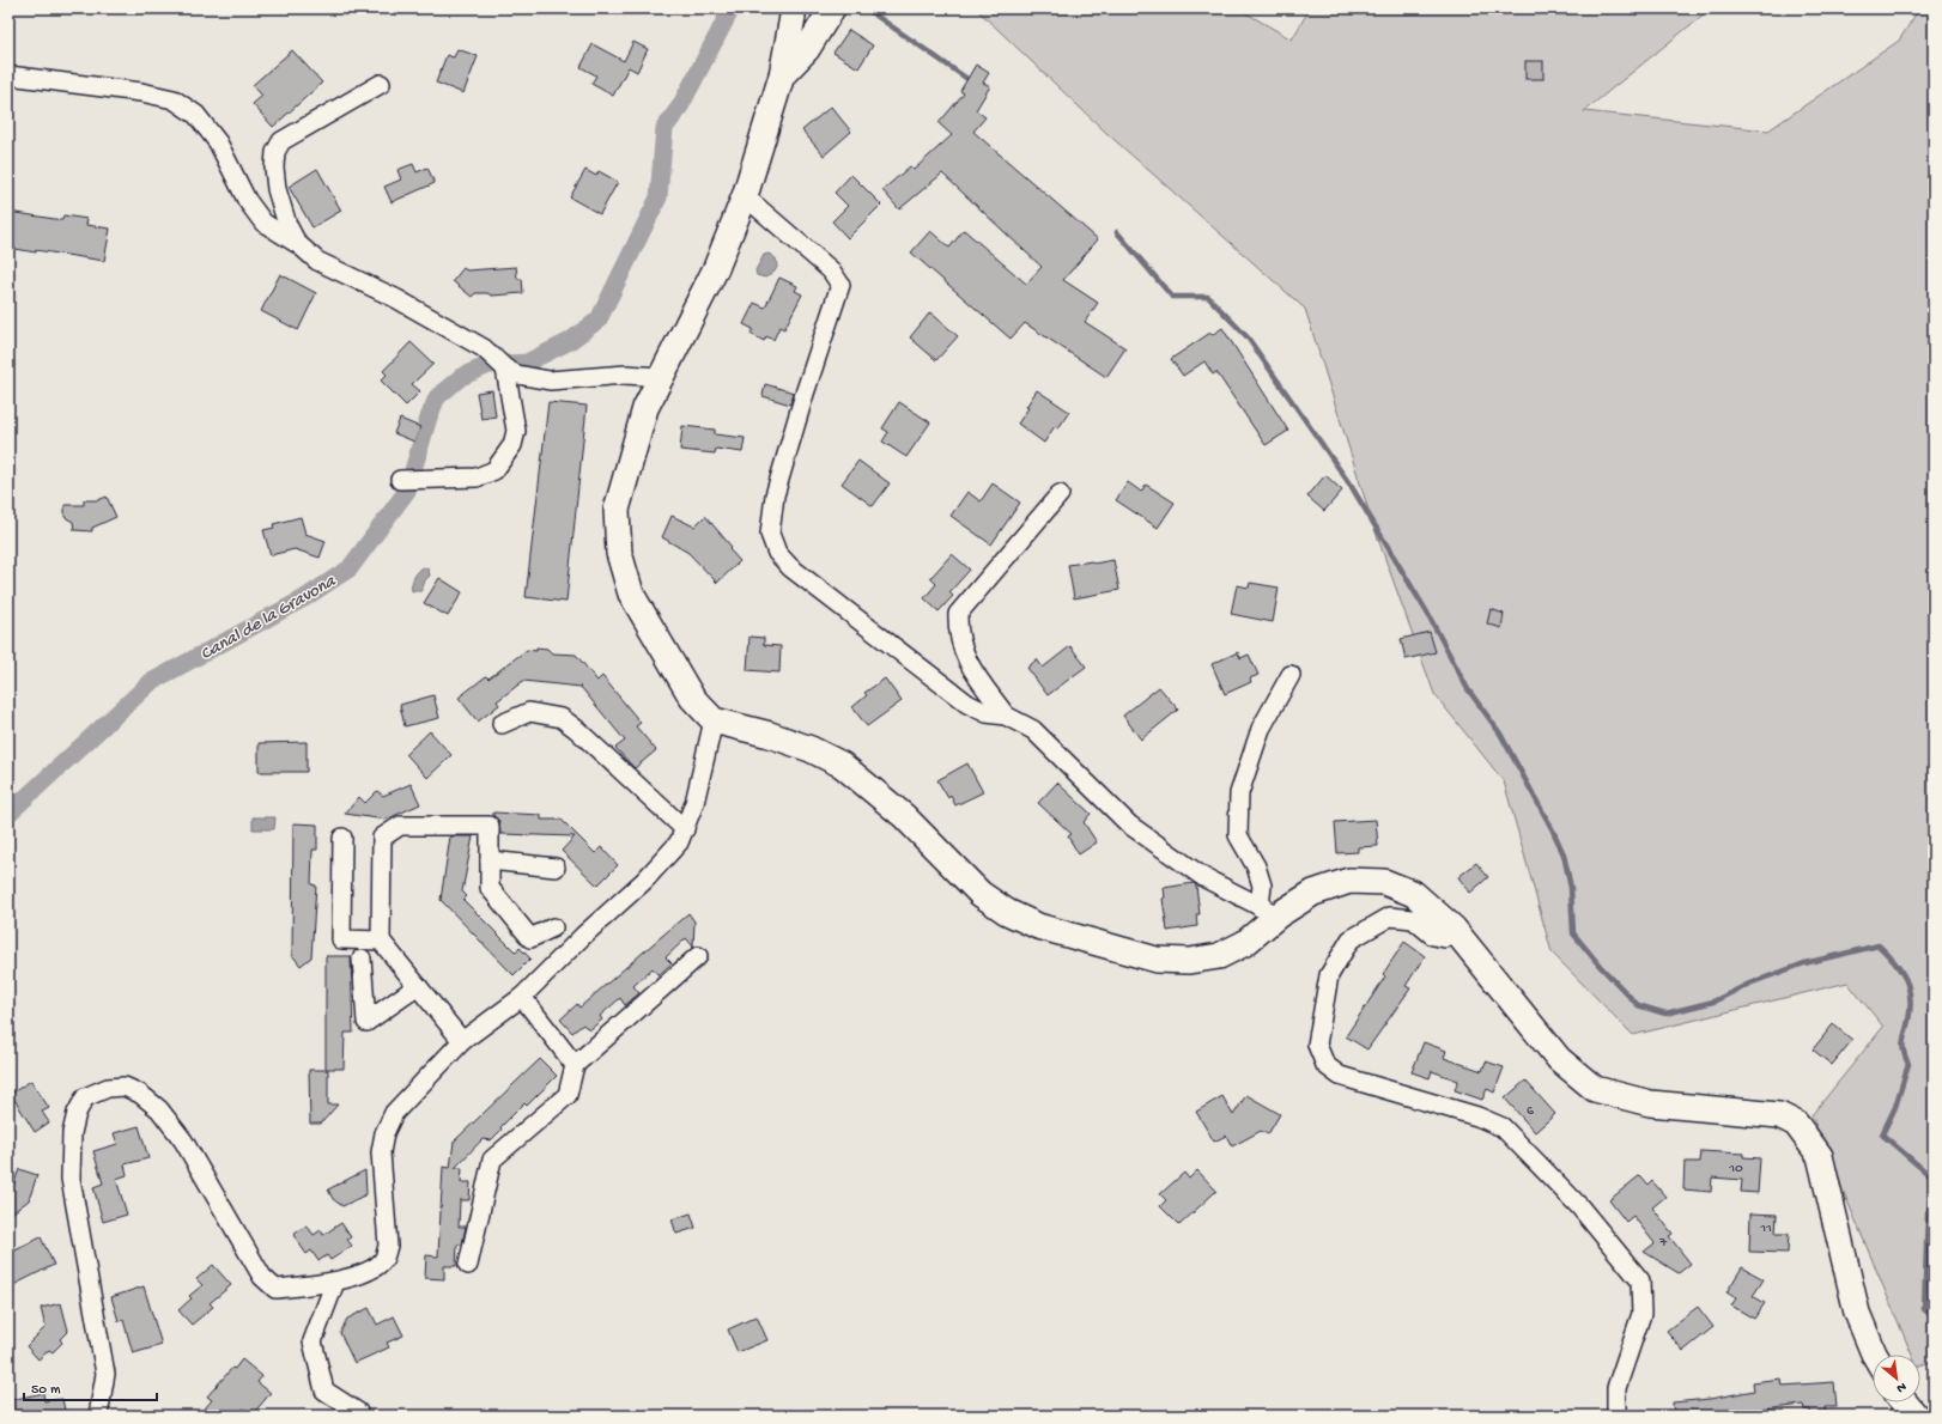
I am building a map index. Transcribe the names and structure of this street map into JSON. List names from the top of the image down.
{
  "water": ["Canal de la Gravona"],
  "house_numbers": [
    "6",
    "10",
    "11",
    "7"
  ],
  "scale_bar": "50 m",
  "north": "bottom right"
}
